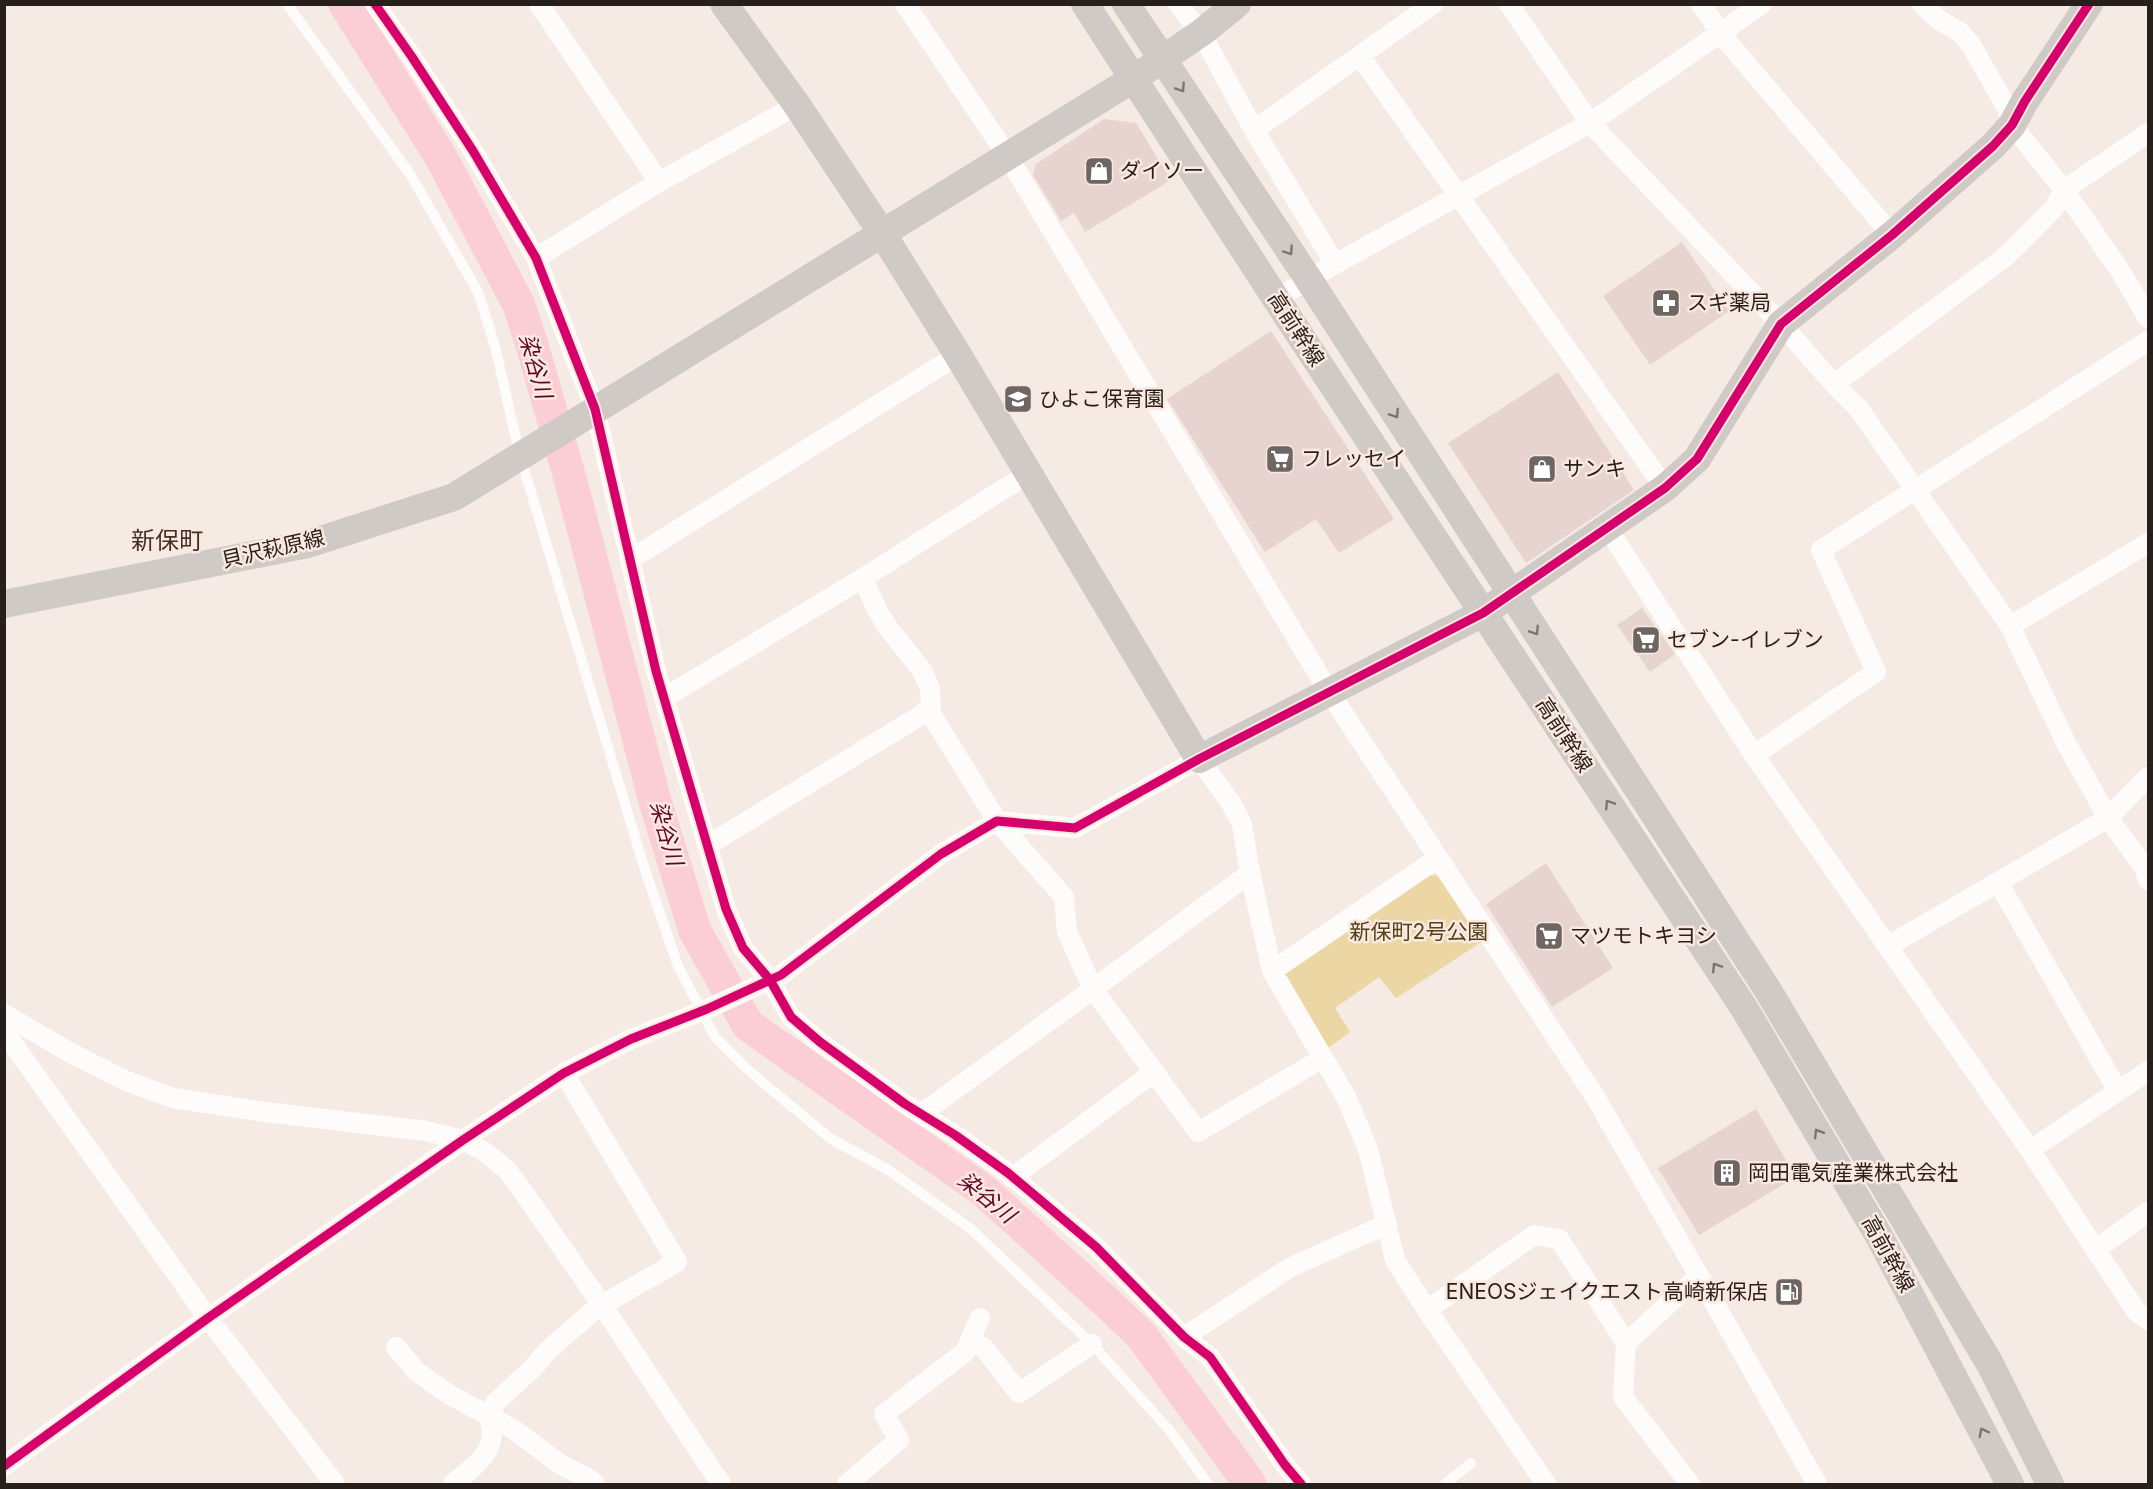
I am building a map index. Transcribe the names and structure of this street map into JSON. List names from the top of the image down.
{
  "streets": {
    "street": ["高前幹線", "貝沢萩原線"]
  },
  "crossings": [
    ["高前幹線", "貝沢萩原線"]
  ],
  "districts": ["新保町"],
  "water": ["染谷川"],
  "parks": ["新保町2号公園"],
  "places": {
    "shop": ["ダイソー", "サンキ"],
    "pharmacy": ["スギ薬局"],
    "school or university": ["ひよこ保育園"],
    "supermarket": ["フレッセイ", "セブン-イレブン", "マツモトキヨシ"],
    "building": ["岡田電気産業株式会社"],
    "fuel station": ["ENEOSジェイクエスト高崎新保店"]
  }
}
